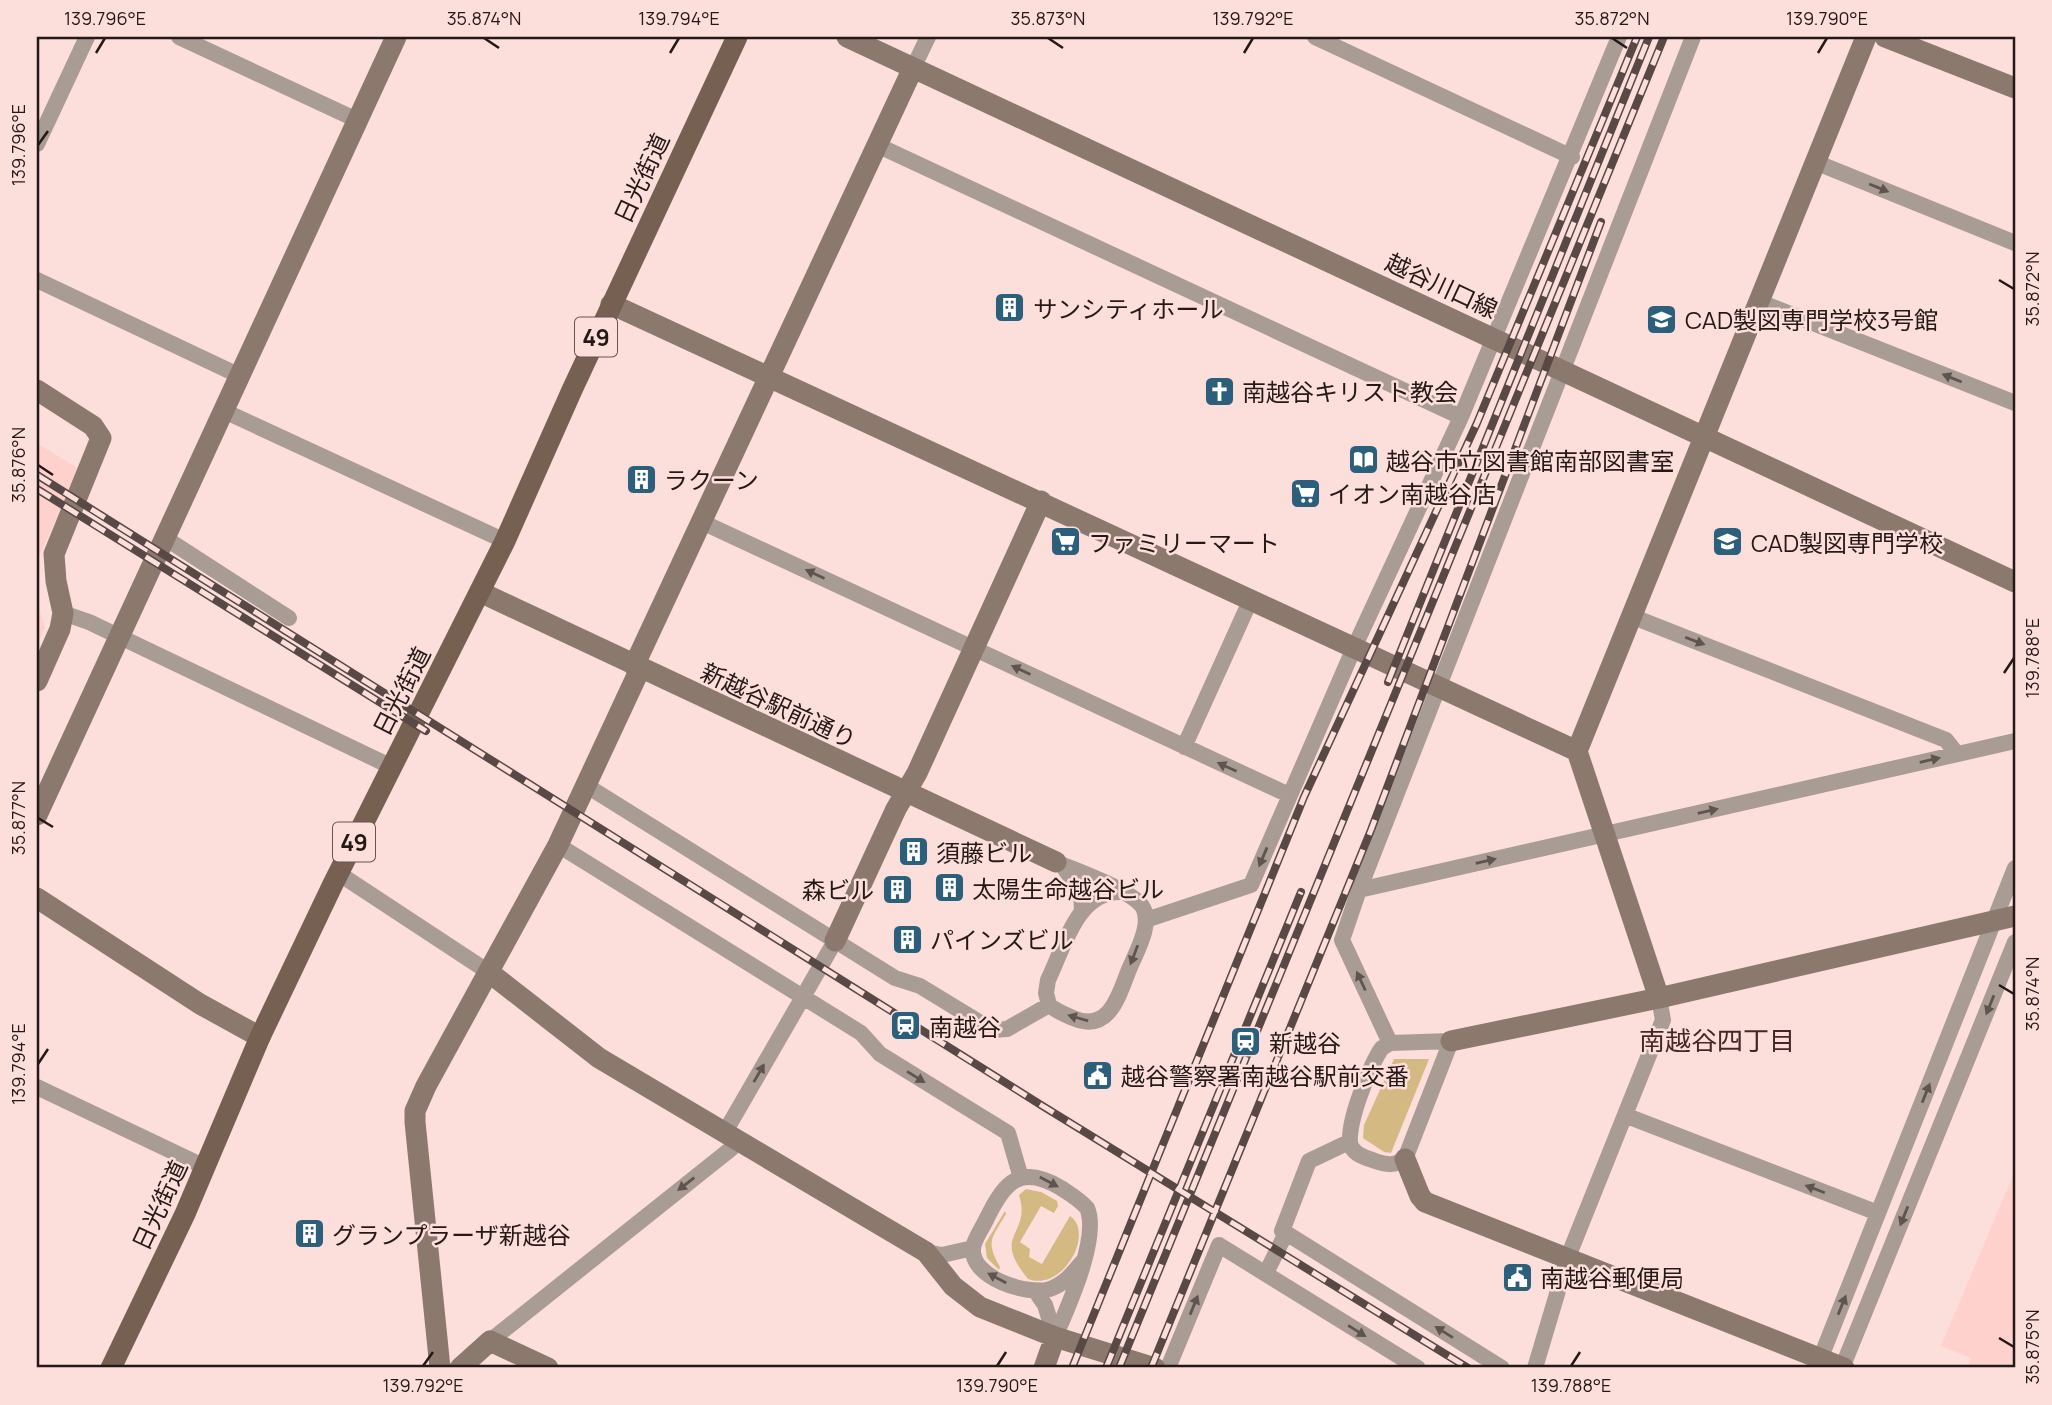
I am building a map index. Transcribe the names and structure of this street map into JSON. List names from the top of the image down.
{
  "streets": {
    "main road": ["日光街道", "49"],
    "street": ["越谷川口線", "新越谷駅前通り"]
  },
  "crossings": [
    ["日光街道", "新越谷駅前通り"]
  ],
  "districts": ["南越谷四丁目"],
  "places": {
    "building": [
      "サンシティホール",
      "ラクーン",
      "須藤ビル",
      "太陽生命越谷ビル",
      "森ビル",
      "パインズビル",
      "グランプラーザ新越谷"
    ],
    "school or university": ["CAD製図専門学校3号館", "CAD製図専門学校"],
    "church": ["南越谷キリスト教会"],
    "library": ["越谷市立図書館南部図書室"],
    "supermarket": ["イオン南越谷店", "ファミリーマート"],
    "station": ["南越谷", "新越谷"],
    "public building": ["越谷警察署南越谷駅前交番", "南越谷郵便局"]
  },
  "coordinates": [
    "139.796°E",
    "35.874°N",
    "139.794°E",
    "35.873°N",
    "139.792°E",
    "35.872°N",
    "139.790°E",
    "35.876°N",
    "139.788°E",
    "35.877°N",
    "35.875°N"
  ]
}
